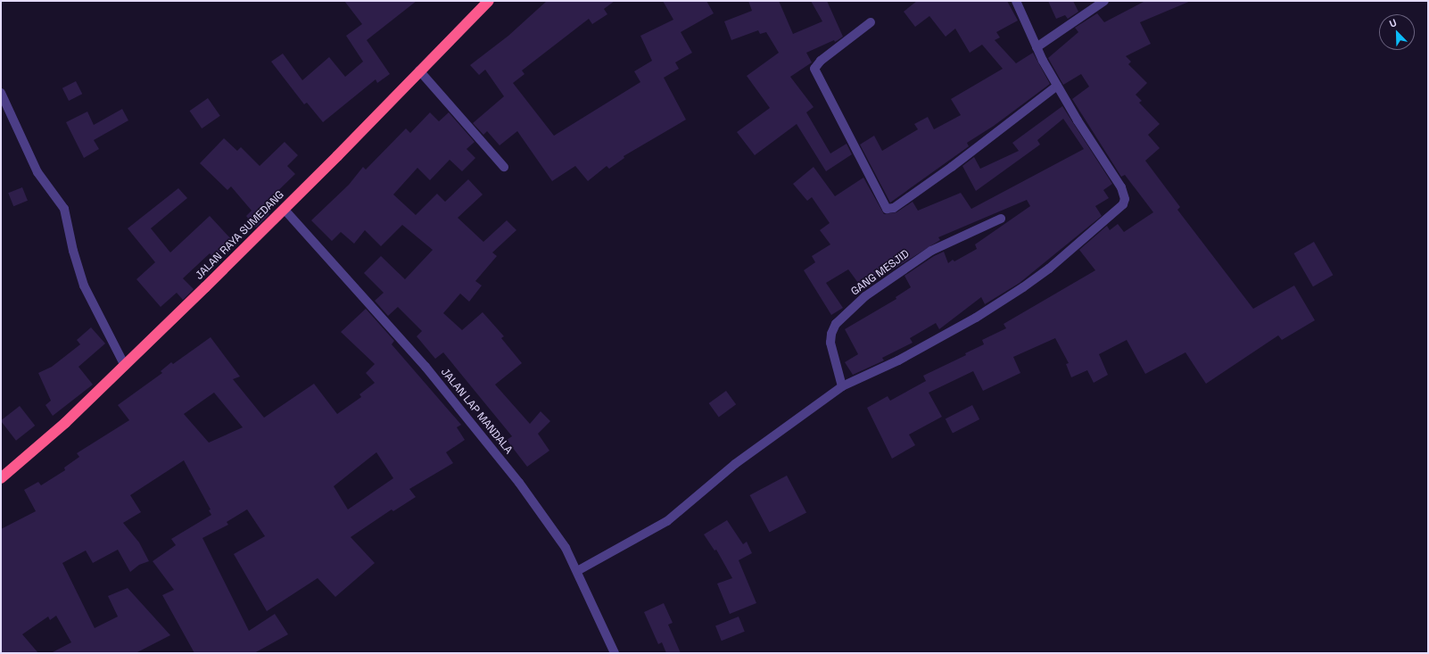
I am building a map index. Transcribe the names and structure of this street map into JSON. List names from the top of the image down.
{
  "streets": {
    "highway": ["JALAN RAYA SUMEDANG"],
    "street": ["GANG MESJID", "JALAN LAP MANDALA"]
  },
  "crossings": [
    ["JALAN RAYA SUMEDANG", "JALAN LAP MANDALA"]
  ],
  "north": "top left"
}
